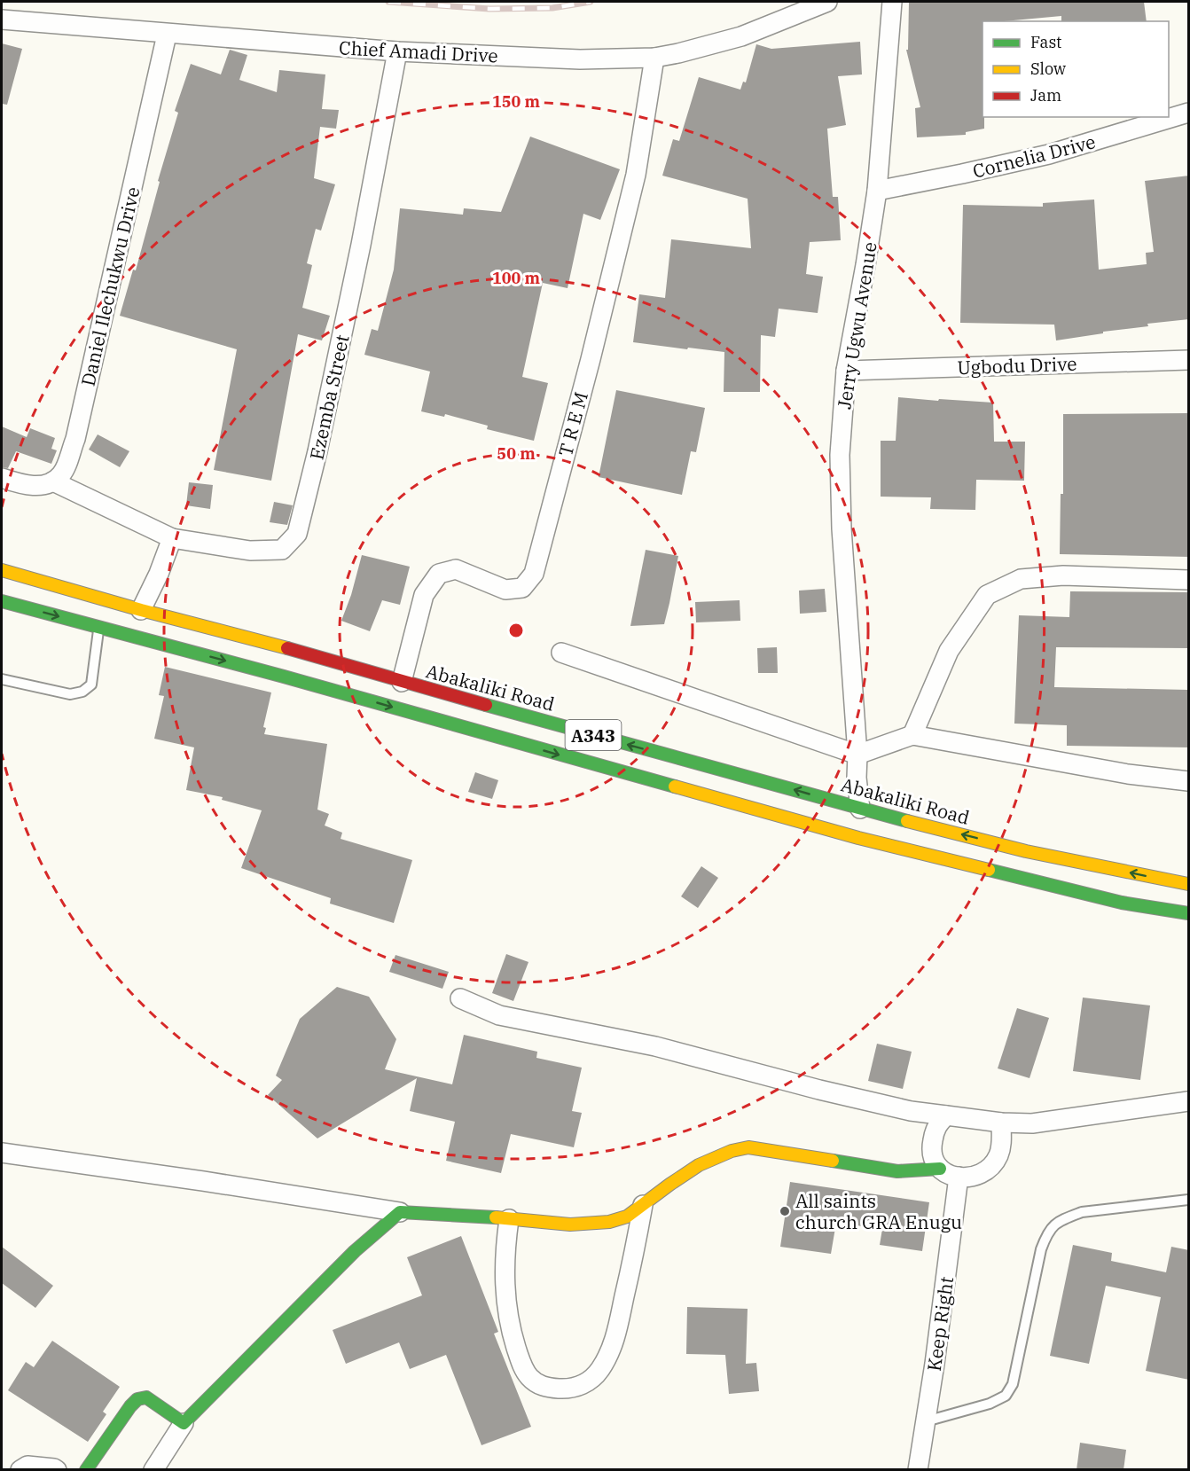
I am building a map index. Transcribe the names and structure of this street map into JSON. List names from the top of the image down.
{
  "streets": {
    "main road": ["Abakaliki Road", "A343"],
    "street": [
      "Chief Amadi Drive",
      "Cornelia Drive",
      "Daniel Ilechukwu Drive",
      "Jerry Ugwu Avenue",
      "Ugbodu Drive",
      "Ezemba Street",
      "T R E M",
      "Keep Right"
    ]
  },
  "crossings": [
    ["Chief Amadi Drive", "Daniel Ilechukwu Drive"],
    ["Chief Amadi Drive", "Ezemba Street"],
    ["Chief Amadi Drive", "T R E M"],
    ["Cornelia Drive", "Jerry Ugwu Avenue"],
    ["Daniel Ilechukwu Drive", "Ezemba Street"],
    ["Jerry Ugwu Avenue", "Ugbodu Drive"],
    ["Jerry Ugwu Avenue", "Abakaliki Road"],
    ["T R E M", "Abakaliki Road"]
  ],
  "places": ["All saints church GRA Enugu"],
  "legend": ["Fast", "Slow", "Jam"],
  "rings": ["150 m", "100 m", "50 m"]
}
